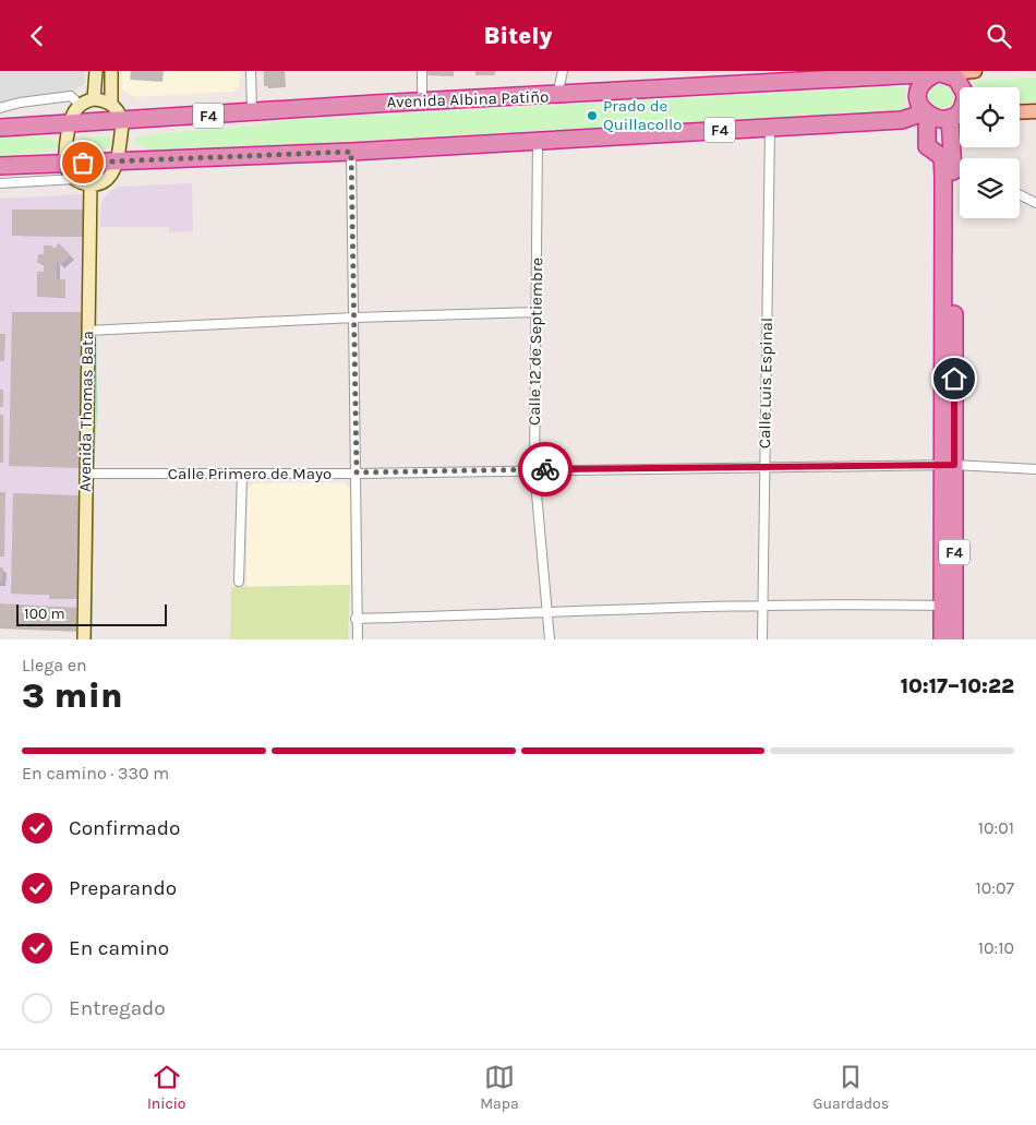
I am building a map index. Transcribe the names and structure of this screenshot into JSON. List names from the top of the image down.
{
  "streets": {
    "highway": ["Avenida Albina Patiño", "F4"],
    "main road": ["Avenida Thomas Bata"],
    "street": ["Calle 12 de Septiembre", "Calle Luis Espinal", "Calle Primero de Mayo"]
  },
  "crossings": [
    ["Avenida Albina Patiño", "F4"],
    ["F4", "Calle 12 de Septiembre"],
    ["F4", "Calle Luis Espinal"],
    ["F4", "Calle Primero de Mayo"],
    ["Calle 12 de Septiembre", "Calle Primero de Mayo"],
    ["Calle Luis Espinal", "Calle Primero de Mayo"],
    ["Avenida Thomas Bata", "Calle Primero de Mayo"]
  ],
  "places": ["Prado de Quillacollo"],
  "scale_bar": "100 m",
  "page": {
    "header": "Bitely",
    "scale": "100 m",
    "heading": ["3 min", "Llega en", "10:17–10:22"],
    "bar": "En camino · 330 m",
    "list": [
      ["Confirmado", "10:01"],
      ["Preparando", "10:07"],
      ["En camino", "10:10"],
      "Entregado"
    ],
    "tabs": ["Inicio", "Mapa", "Guardados"]
  }
}
